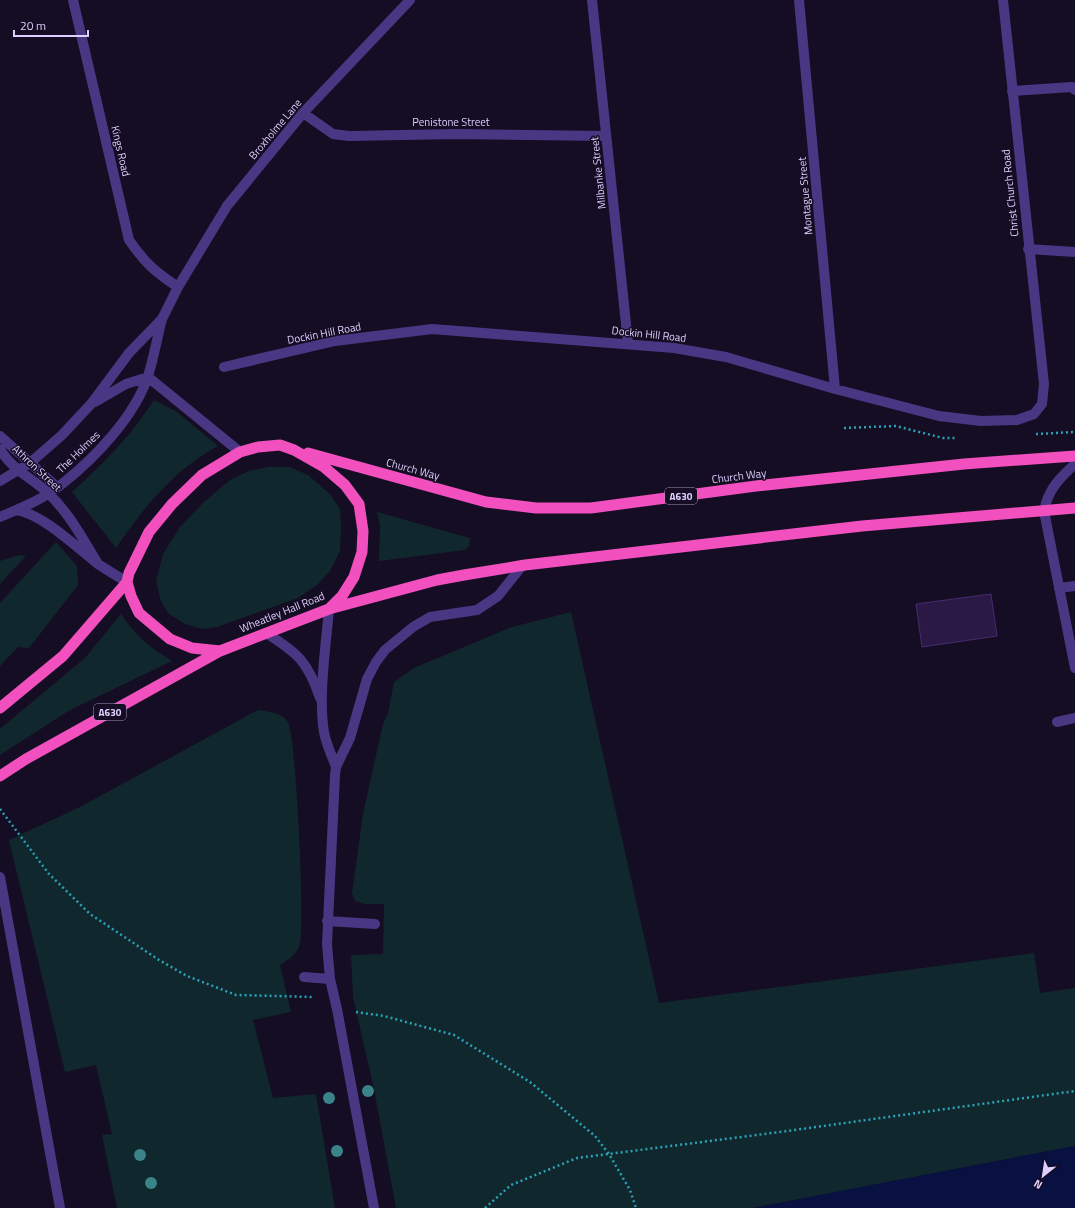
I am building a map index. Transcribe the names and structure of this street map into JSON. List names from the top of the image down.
{
  "streets": {
    "highway": ["Church Way", "A630", "Wheatley Hall Road"],
    "street": [
      "Penistone Street",
      "Broxholme Lane",
      "Kings Road",
      "Milbanke Street",
      "Christ Church Road",
      "Montague Street",
      "Dockin Hill Road",
      "The Holmes",
      "Athron Street"
    ]
  },
  "crossings": [
    ["Penistone Street", "Broxholme Lane"],
    ["Penistone Street", "Milbanke Street"],
    ["Broxholme Lane", "Kings Road"],
    ["Broxholme Lane", "The Holmes"],
    ["Kings Road", "The Holmes"],
    ["Milbanke Street", "Dockin Hill Road"],
    ["Christ Church Road", "Dockin Hill Road"],
    ["Montague Street", "Dockin Hill Road"],
    ["The Holmes", "Athron Street"],
    ["Church Way", "Wheatley Hall Road"]
  ],
  "scale_bar": "20 m",
  "north": "bottom left"
}
